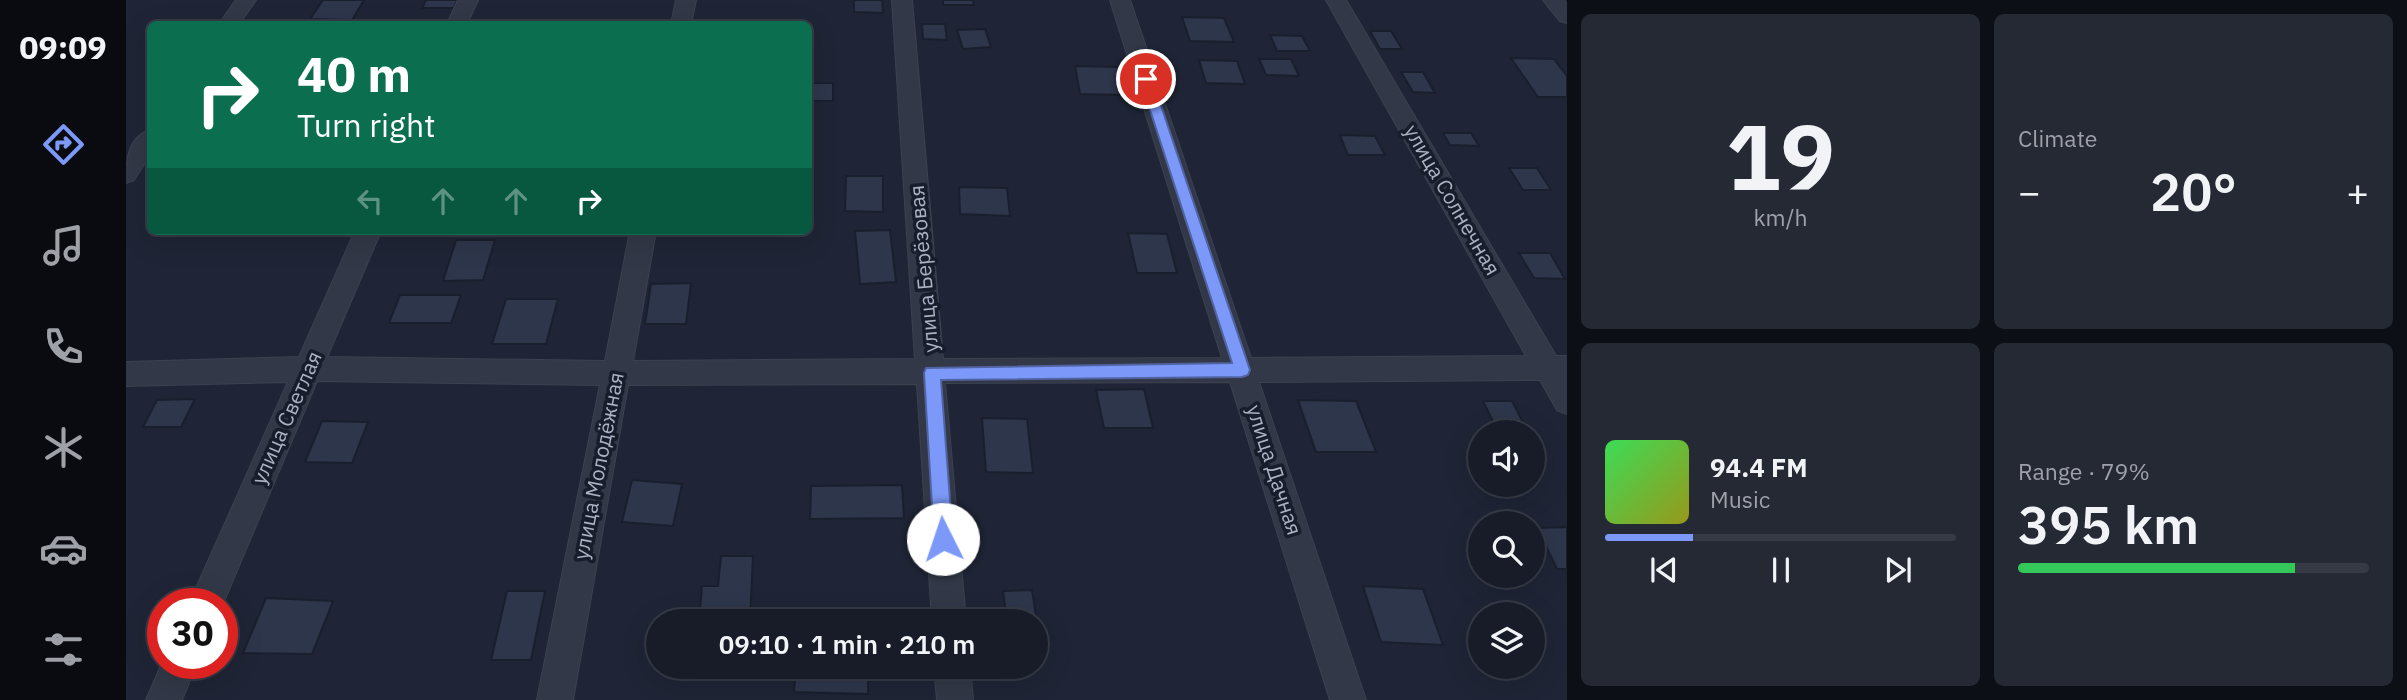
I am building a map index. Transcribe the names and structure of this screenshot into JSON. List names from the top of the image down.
{
  "streets": {
    "street": [
      "улица Солнечная",
      "улица Берёзовая",
      "улица Светлая",
      "улица Молодёжная",
      "улица Дачная"
    ]
  },
  "page": {
    "tabs": "09:09",
    "tile": [
      ["19", "km/h"],
      "Climate",
      ["Range · 79%", "395 km"]
    ],
    "turn": ["40 m", "Turn right"],
    "heat": ["−", "20°", "+"],
    "song": ["94.4 FM", "Music"],
    "limit": "30",
    "trip": "09:10 · 1 min · 210 m"
  }
}
